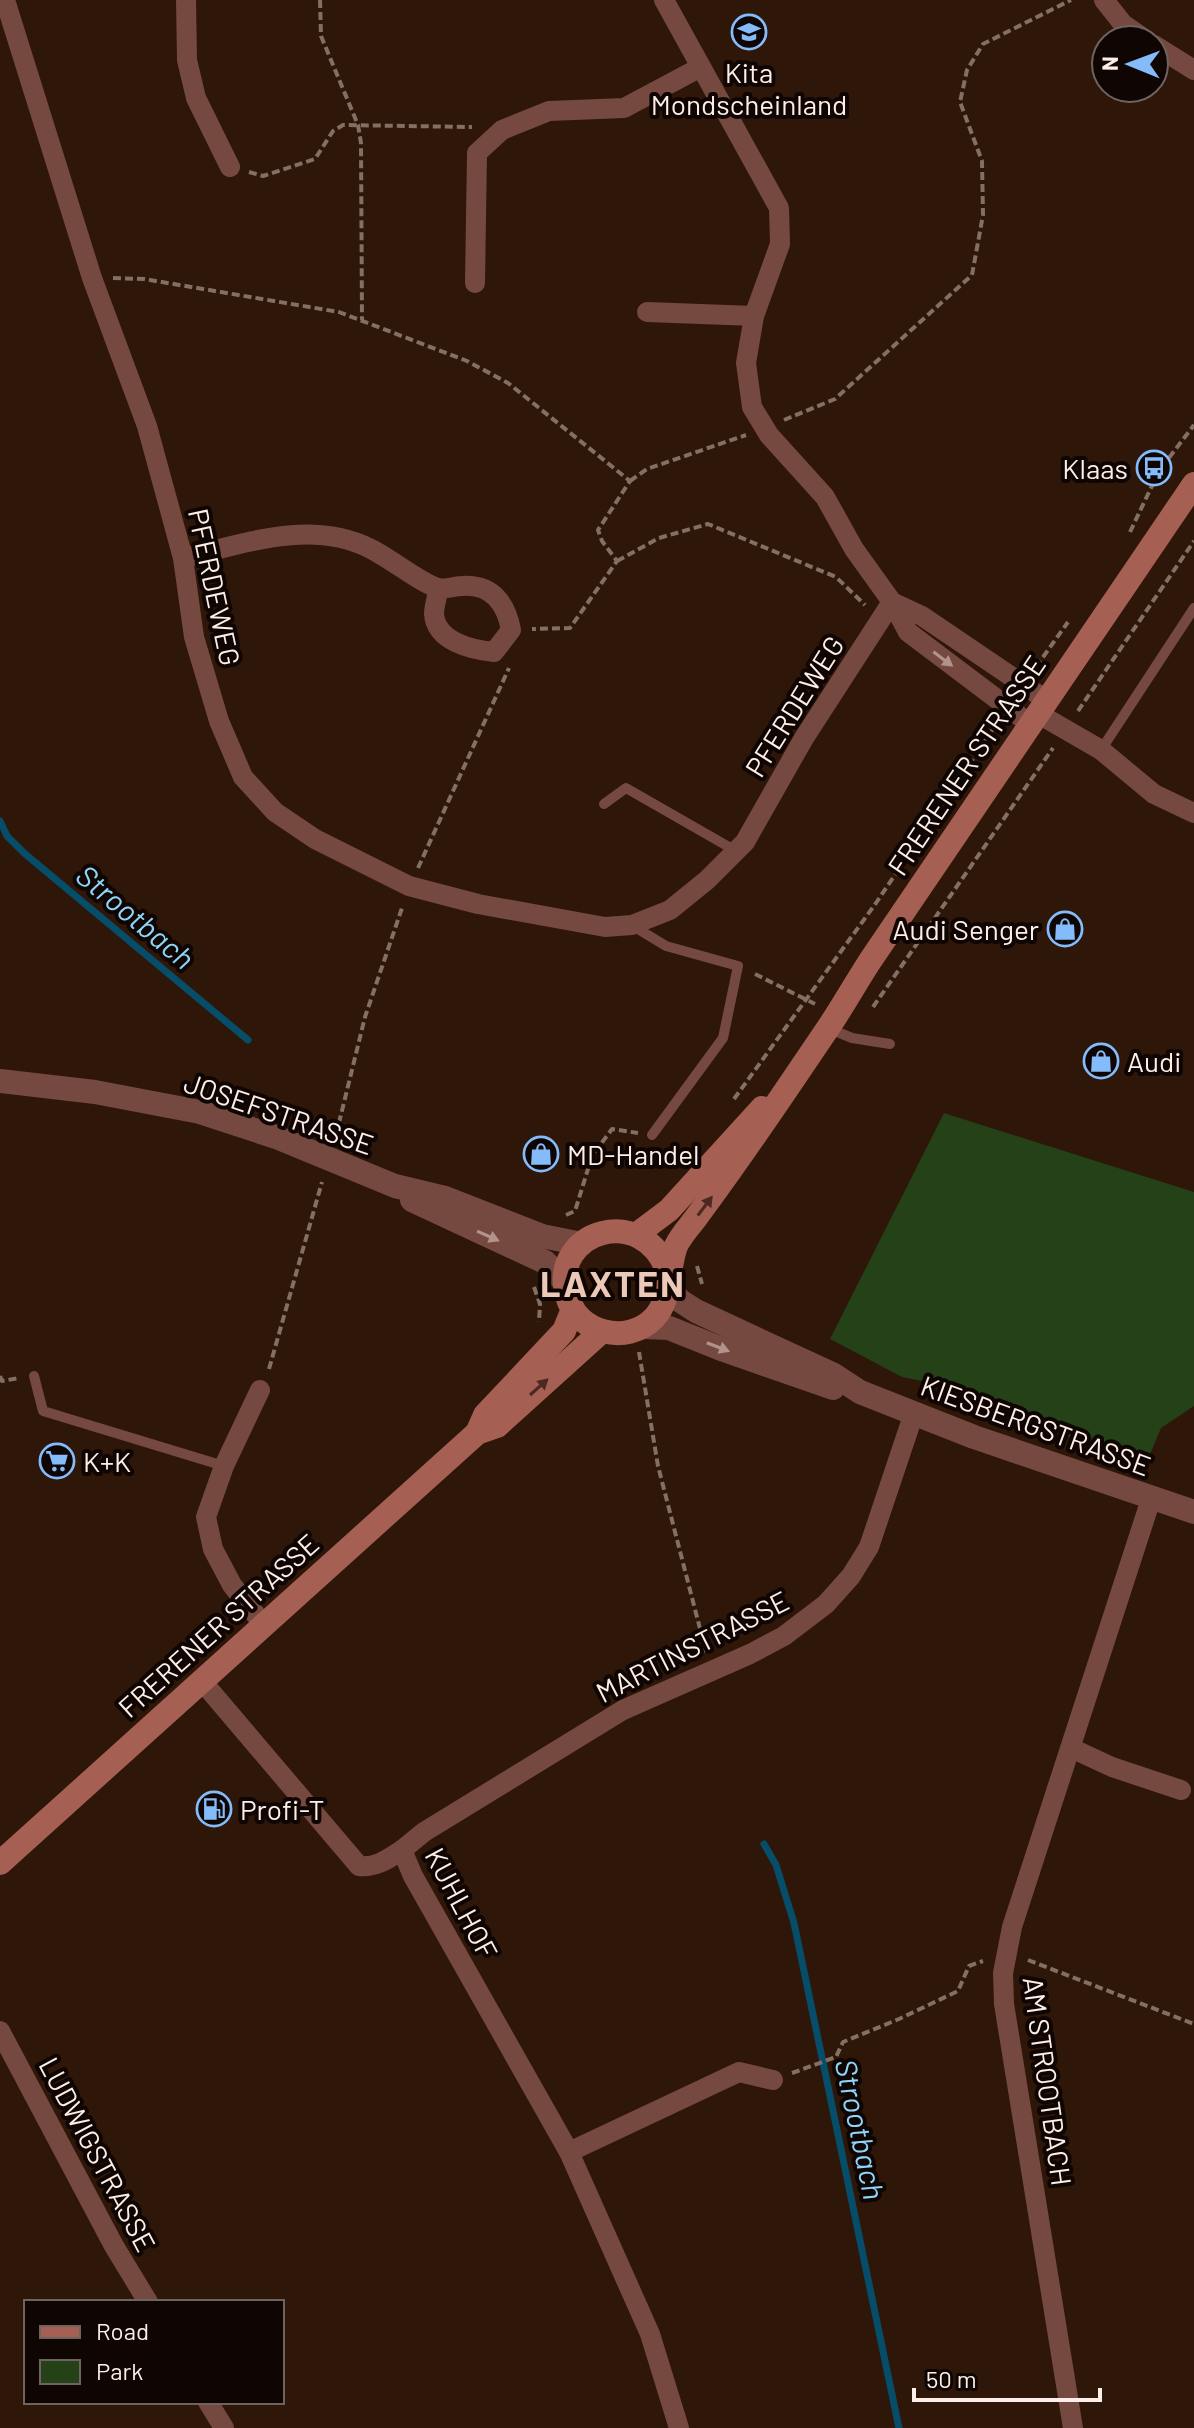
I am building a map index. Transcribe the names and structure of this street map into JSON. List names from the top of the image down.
{
  "streets": {
    "main road": ["FRERENER STRASSE"],
    "street": [
      "PFERDEWEG",
      "JOSEFSTRASSE",
      "KIESBERGSTRASSE",
      "MARTINSTRASSE",
      "KUHLHOF",
      "AM STROOTBACH",
      "LUDWIGSTRASSE"
    ]
  },
  "crossings": [
    ["FRERENER STRASSE", "JOSEFSTRASSE"],
    ["FRERENER STRASSE", "KIESBERGSTRASSE"],
    ["FRERENER STRASSE", "KUHLHOF"],
    ["JOSEFSTRASSE", "KIESBERGSTRASSE"],
    ["KIESBERGSTRASSE", "MARTINSTRASSE"],
    ["KIESBERGSTRASSE", "AM STROOTBACH"],
    ["MARTINSTRASSE", "KUHLHOF"]
  ],
  "districts": ["LAXTEN"],
  "water": ["Strootbach"],
  "places": {
    "school or university": ["Kita Mondscheinland"],
    "bus stop": ["Klaas"],
    "shop": ["Audi Senger", "Audi", "MD-Handel"],
    "supermarket": ["K+K"],
    "fuel station": ["Profi-T"]
  },
  "legend": ["Road", "Park"],
  "scale_bar": "50 m",
  "north": "left"
}
